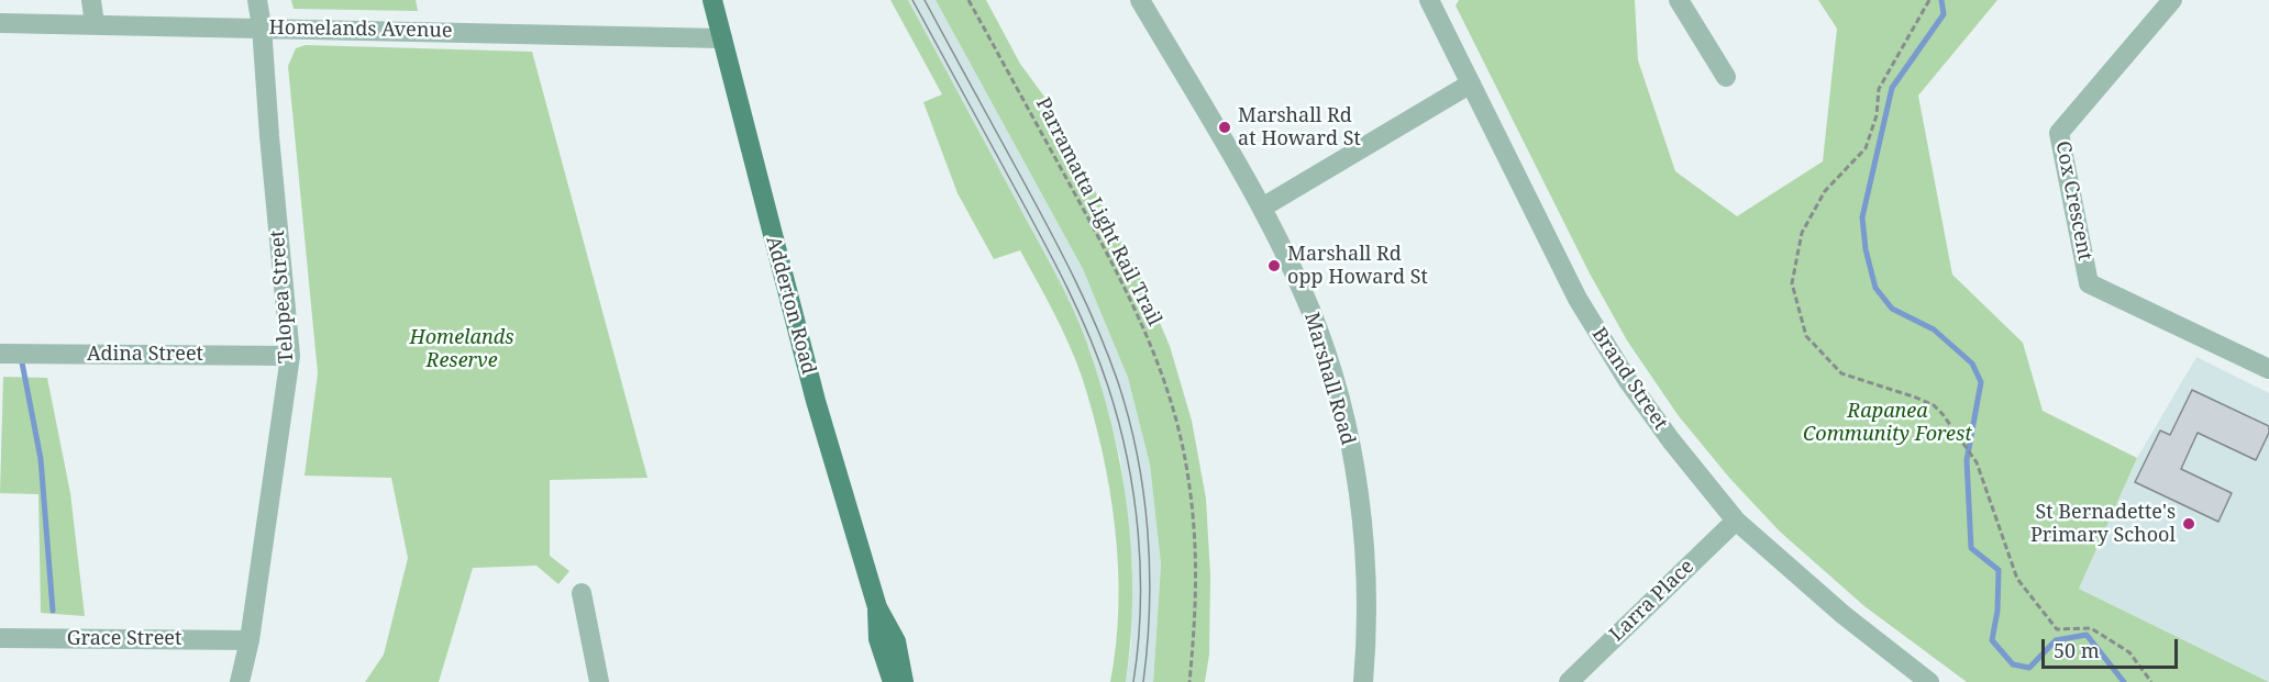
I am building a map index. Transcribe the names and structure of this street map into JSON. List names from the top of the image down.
{
  "streets": {
    "main road": ["Adderton Road"],
    "street": [
      "Homelands Avenue",
      "Cox Crescent",
      "Telopea Street",
      "Adina Street",
      "Marshall Road",
      "Brand Street",
      "Larra Place",
      "Grace Street"
    ],
    "path": ["Parramatta Light Rail Trail"]
  },
  "crossings": [
    ["Homelands Avenue", "Telopea Street"],
    ["Homelands Avenue", "Adderton Road"],
    ["Telopea Street", "Adina Street"],
    ["Telopea Street", "Grace Street"],
    ["Brand Street", "Larra Place"]
  ],
  "parks": ["Homelands Reserve", "Rapanea Community Forest"],
  "places": ["Marshall Rd at Howard St", "Marshall Rd opp Howard St", "St Bernadette's Primary School"],
  "scale_bar": "50 m"
}
